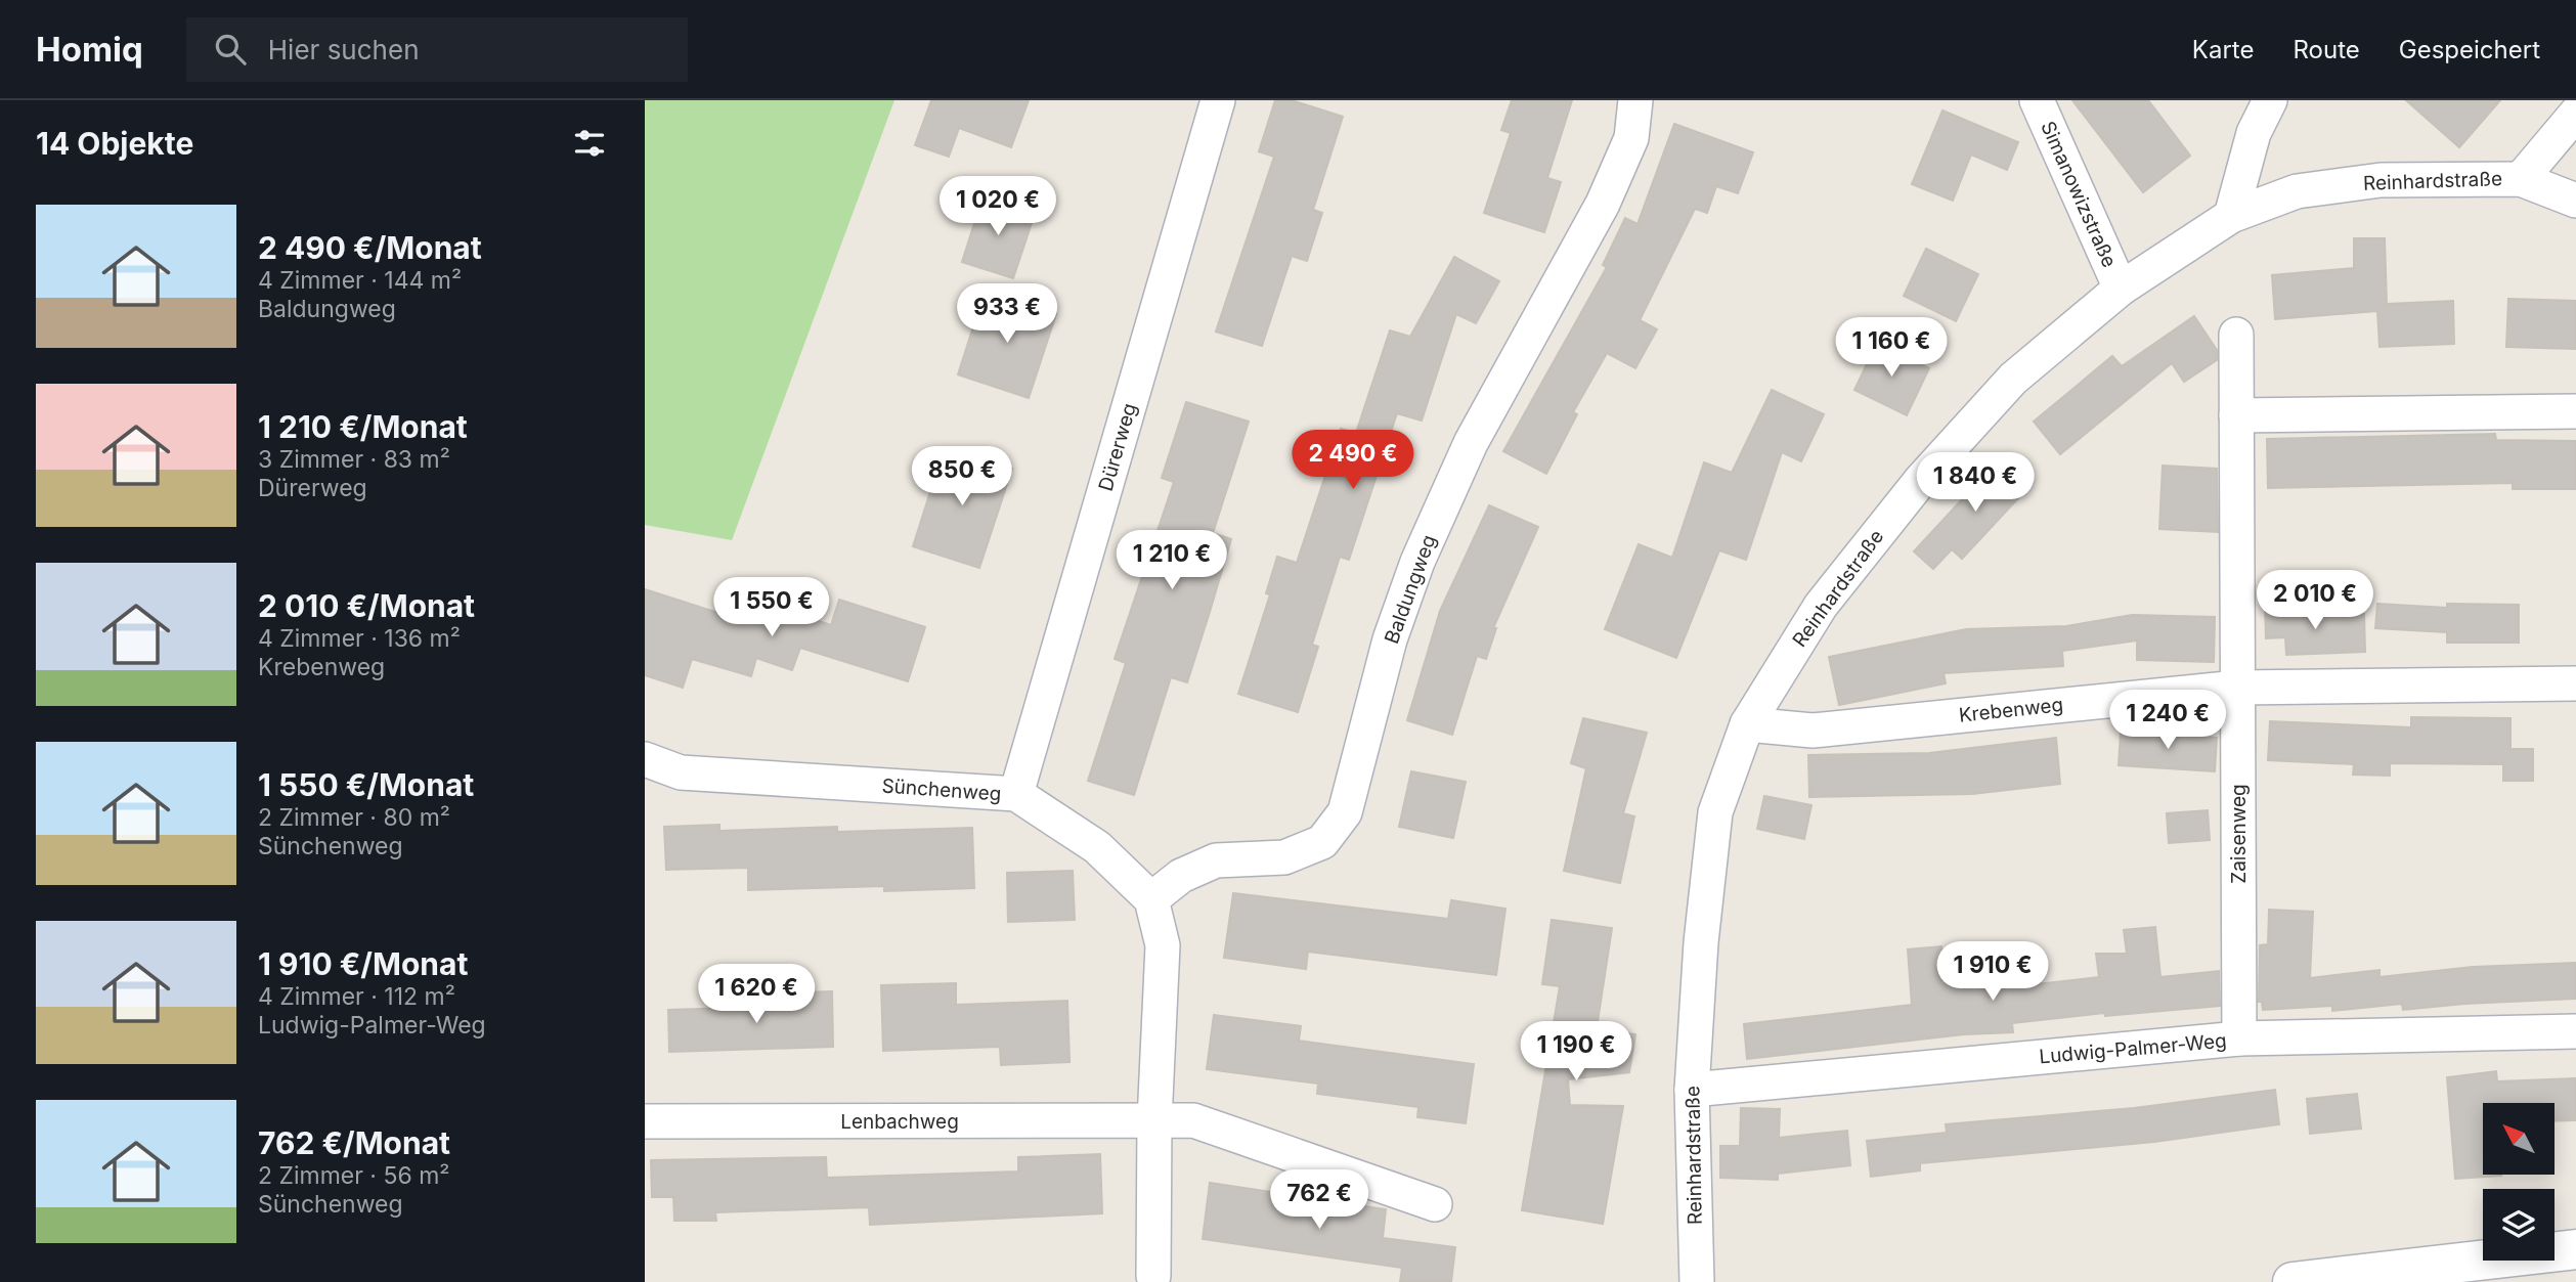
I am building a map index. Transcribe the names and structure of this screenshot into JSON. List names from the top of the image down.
{
  "streets": {
    "street": [
      "Reinhardstraße",
      "Simanowizstraße",
      "Dürerweg",
      "Baldungweg",
      "Krebenweg",
      "Sünchenweg",
      "Zaisenweg",
      "Ludwig-Palmer-Weg",
      "Lenbachweg"
    ]
  },
  "crossings": [
    ["Reinhardstraße", "Simanowizstraße"],
    ["Reinhardstraße", "Krebenweg"],
    ["Reinhardstraße", "Ludwig-Palmer-Weg"],
    ["Dürerweg", "Sünchenweg"],
    ["Baldungweg", "Sünchenweg"],
    ["Krebenweg", "Zaisenweg"],
    ["Zaisenweg", "Ludwig-Palmer-Weg"]
  ],
  "north": "top left",
  "page": {
    "header": "Homiq",
    "search": "Hier suchen",
    "nav": ["Karte", "Route", "Gespeichert"],
    "heading": "14 Objekte",
    "price": [
      "1 020 €",
      "933 €",
      "1 160 €",
      "2 490 €",
      "850 €",
      "1 840 €",
      "1 210 €",
      "2 010 €",
      "1 550 €",
      "1 240 €",
      "1 910 €",
      "1 620 €",
      "1 190 €",
      "762 €"
    ],
    "list": [
      {
        "name": "2 490 €/Monat",
        "note": "4 Zimmer · 144 m² · Baldungweg"
      },
      {
        "name": "1 210 €/Monat",
        "note": "3 Zimmer · 83 m² · Dürerweg"
      },
      {
        "name": "2 010 €/Monat",
        "note": "4 Zimmer · 136 m² · Krebenweg"
      },
      {
        "name": "1 550 €/Monat",
        "note": "2 Zimmer · 80 m² · Sünchenweg"
      },
      {
        "name": "1 910 €/Monat",
        "note": "4 Zimmer · 112 m² · Ludwig-Palmer-Weg"
      },
      {
        "name": "762 €/Monat",
        "note": "2 Zimmer · 56 m² · Sünchenweg"
      }
    ]
  }
}
